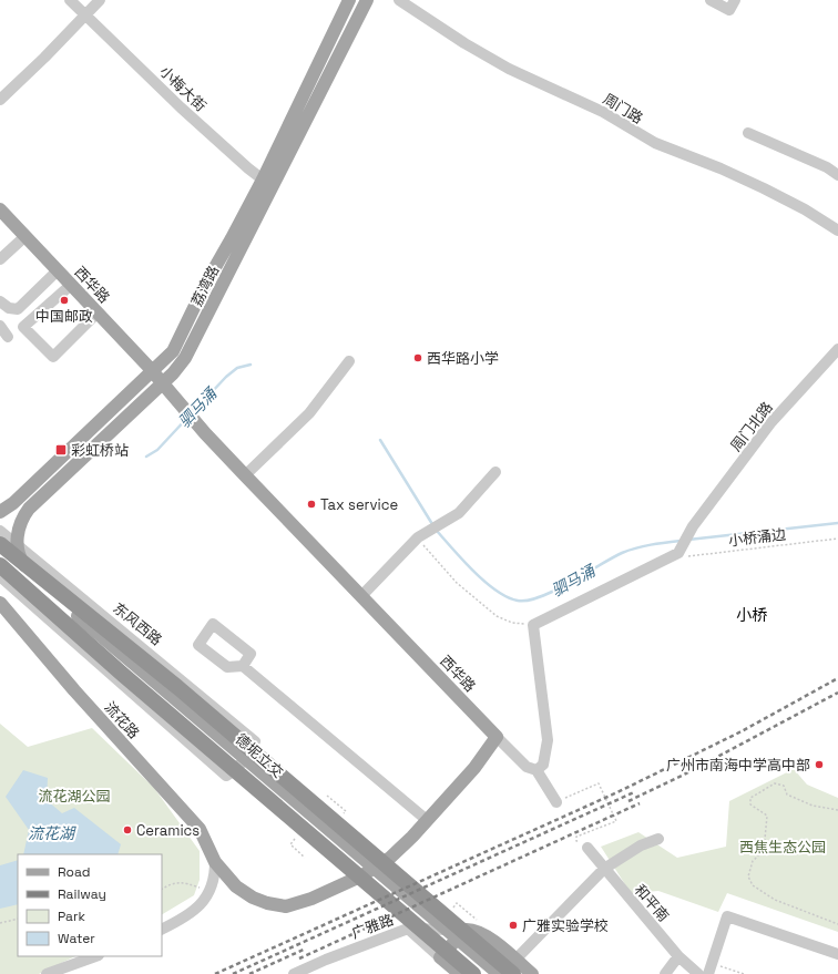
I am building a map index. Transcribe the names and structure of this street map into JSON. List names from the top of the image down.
{
  "streets": {
    "highway": ["德坭立交"],
    "main road": ["西华路", "荔湾路", "流花路"],
    "street": [
      "小梅大街",
      "周门路",
      "周门北路",
      "东风西路",
      "和平南",
      "广雅路"
    ],
    "path": ["小桥涌边"]
  },
  "crossings": [
    ["小梅大街", "荔湾路"],
    ["西华路", "荔湾路"],
    ["荔湾路", "东风西路"],
    ["周门北路", "小桥涌边"],
    ["德坭立交", "广雅路"]
  ],
  "districts": ["小桥"],
  "water": ["驷马涌", "流花湖"],
  "parks": ["流花湖公园", "西焦生态公园"],
  "places": {
    "other": [
      "中国邮政",
      "西华路小学",
      "Tax service",
      "广州市南海中学高中部",
      "Ceramics",
      "广雅实验学校"
    ],
    "transit": ["彩虹桥站"]
  },
  "legend": [
    "Road",
    "Railway",
    "Park",
    "Water"
  ]
}
